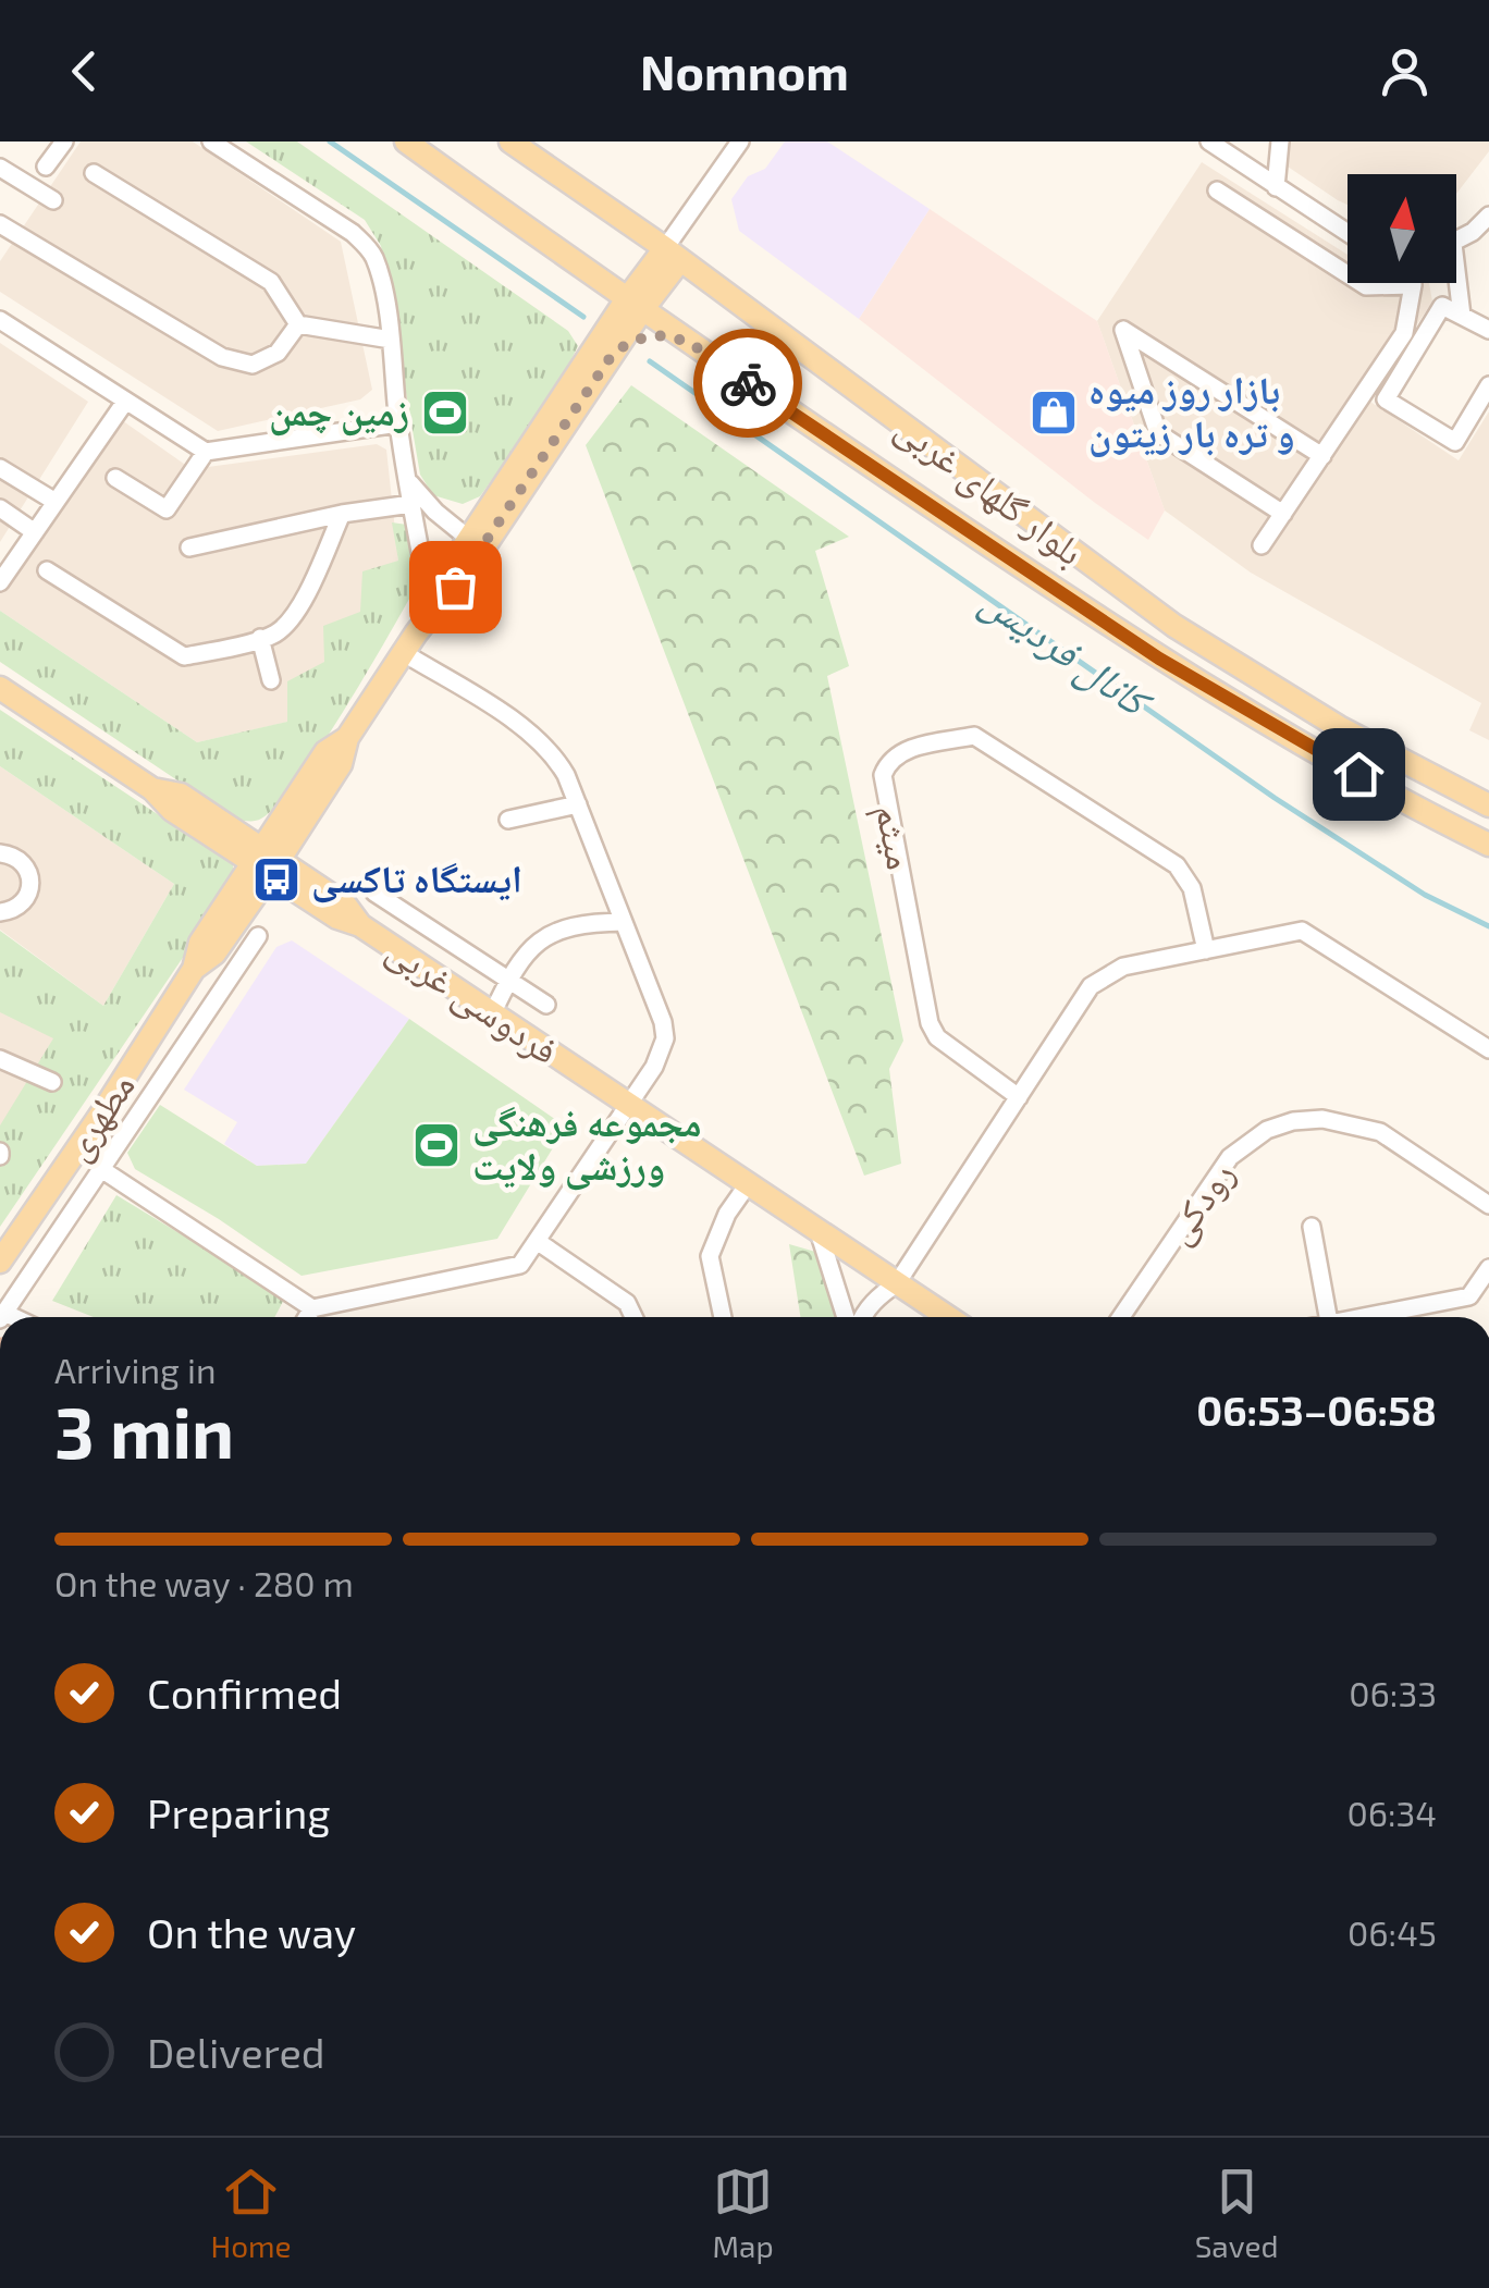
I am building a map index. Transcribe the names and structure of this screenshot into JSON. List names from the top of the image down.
{
  "streets": {
    "main road": ["بلوار گلهای غربی", "فردوسی غربی", "مطهری"],
    "street": ["میثم", "رودکی"]
  },
  "crossings": [
    ["بلوار گلهای غربی", "مطهری"],
    ["فردوسی غربی", "مطهری"]
  ],
  "water": ["کانال فردیس"],
  "places": {
    "sports": ["زمین چمن", "مجموعه فرهنگی ورزشی ولایت"],
    "shop": ["بازار روز میوه و تره بار زیتون"],
    "bus stop": ["ایستگاه تاکسی"]
  },
  "north": "top",
  "page": {
    "header": "Nomnom",
    "heading": ["3 min", "Arriving in", "06:53–06:58"],
    "bar": "On the way · 280 m",
    "list": [
      ["Confirmed", "06:33"],
      ["Preparing", "06:34"],
      ["On the way", "06:45"],
      "Delivered"
    ],
    "tabs": ["Home", "Map", "Saved"]
  }
}
